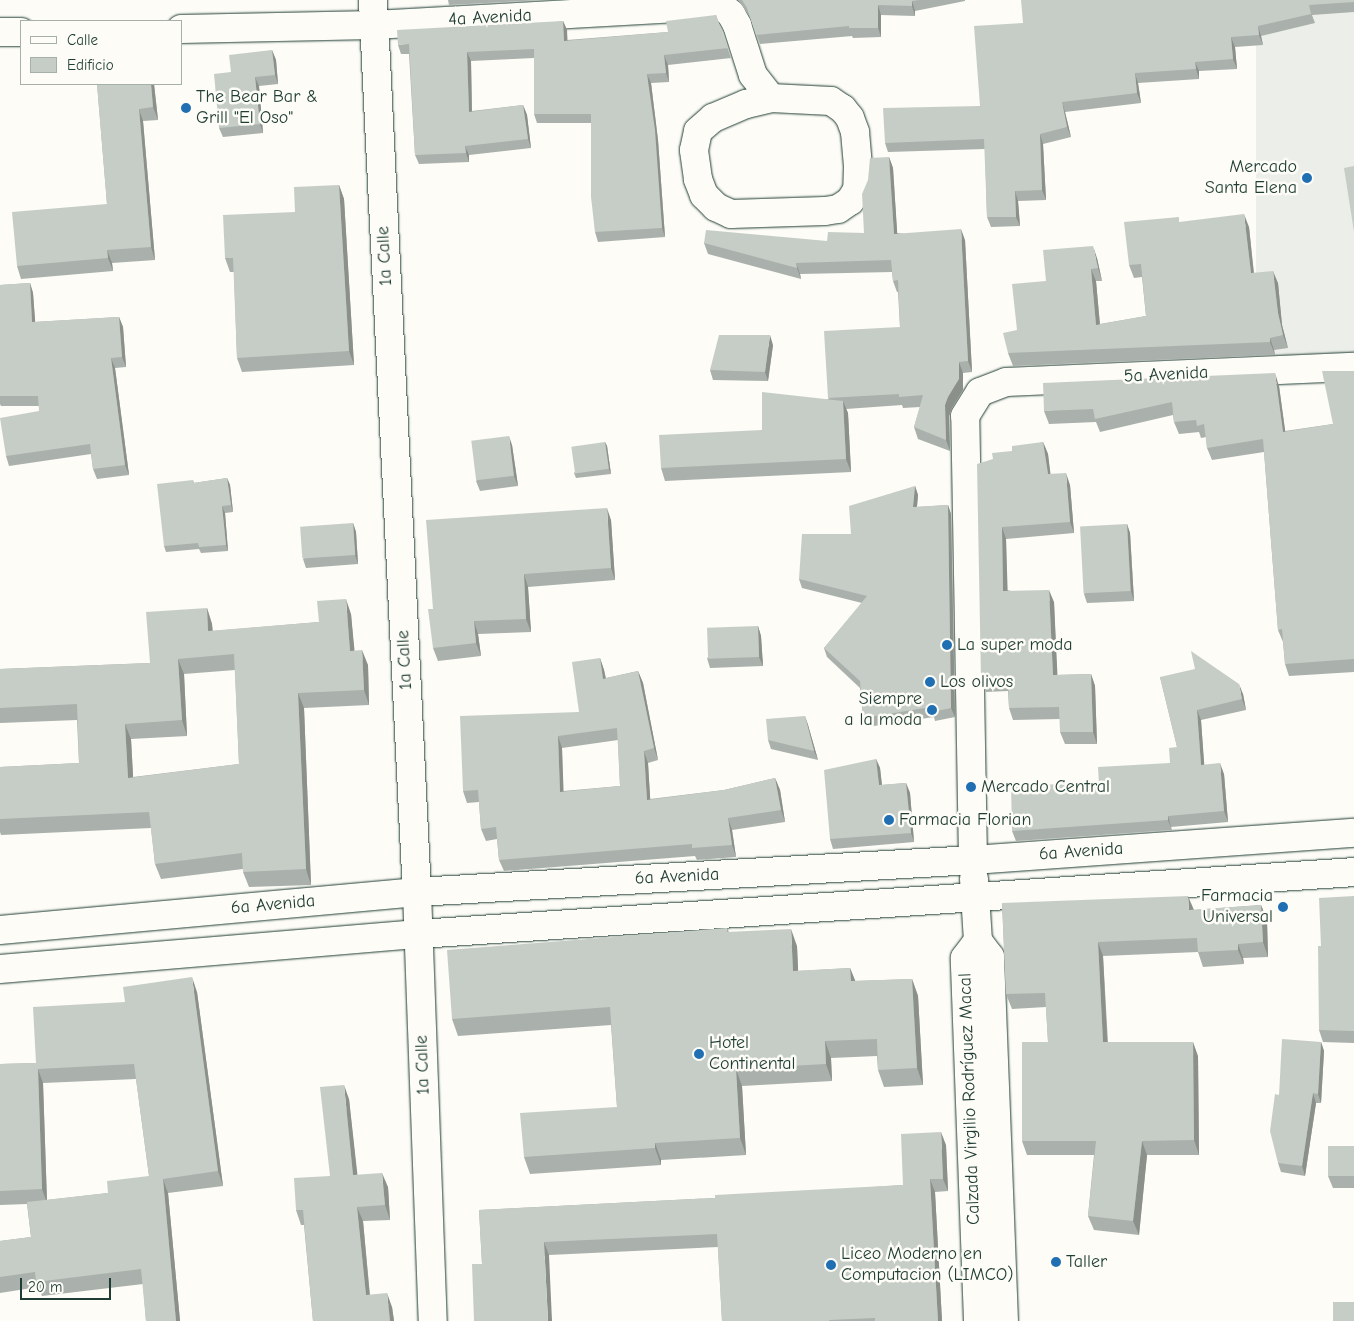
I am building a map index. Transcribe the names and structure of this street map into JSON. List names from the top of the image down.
{
  "streets": {
    "street": [
      "4a Avenida",
      "1a Calle",
      "5a Avenida",
      "6a Avenida",
      "Calzada Virgilio Rodríguez Macal"
    ]
  },
  "crossings": [
    ["4a Avenida", "1a Calle"],
    ["1a Calle", "6a Avenida"],
    ["5a Avenida", "Calzada Virgilio Rodríguez Macal"],
    ["6a Avenida", "Calzada Virgilio Rodríguez Macal"]
  ],
  "places": [
    "The Bear Bar & Grill \"El Oso\"",
    "Mercado Santa Elena",
    "La super moda",
    "Los olivos",
    "Siempre a la moda",
    "Mercado Central",
    "Farmacia Florian",
    "Farmacia Universal",
    "Hotel Continental",
    "Taller",
    "Liceo Moderno en Computacion (LIMCO)"
  ],
  "legend": ["Calle", "Edificio"],
  "scale_bar": "20 m"
}
